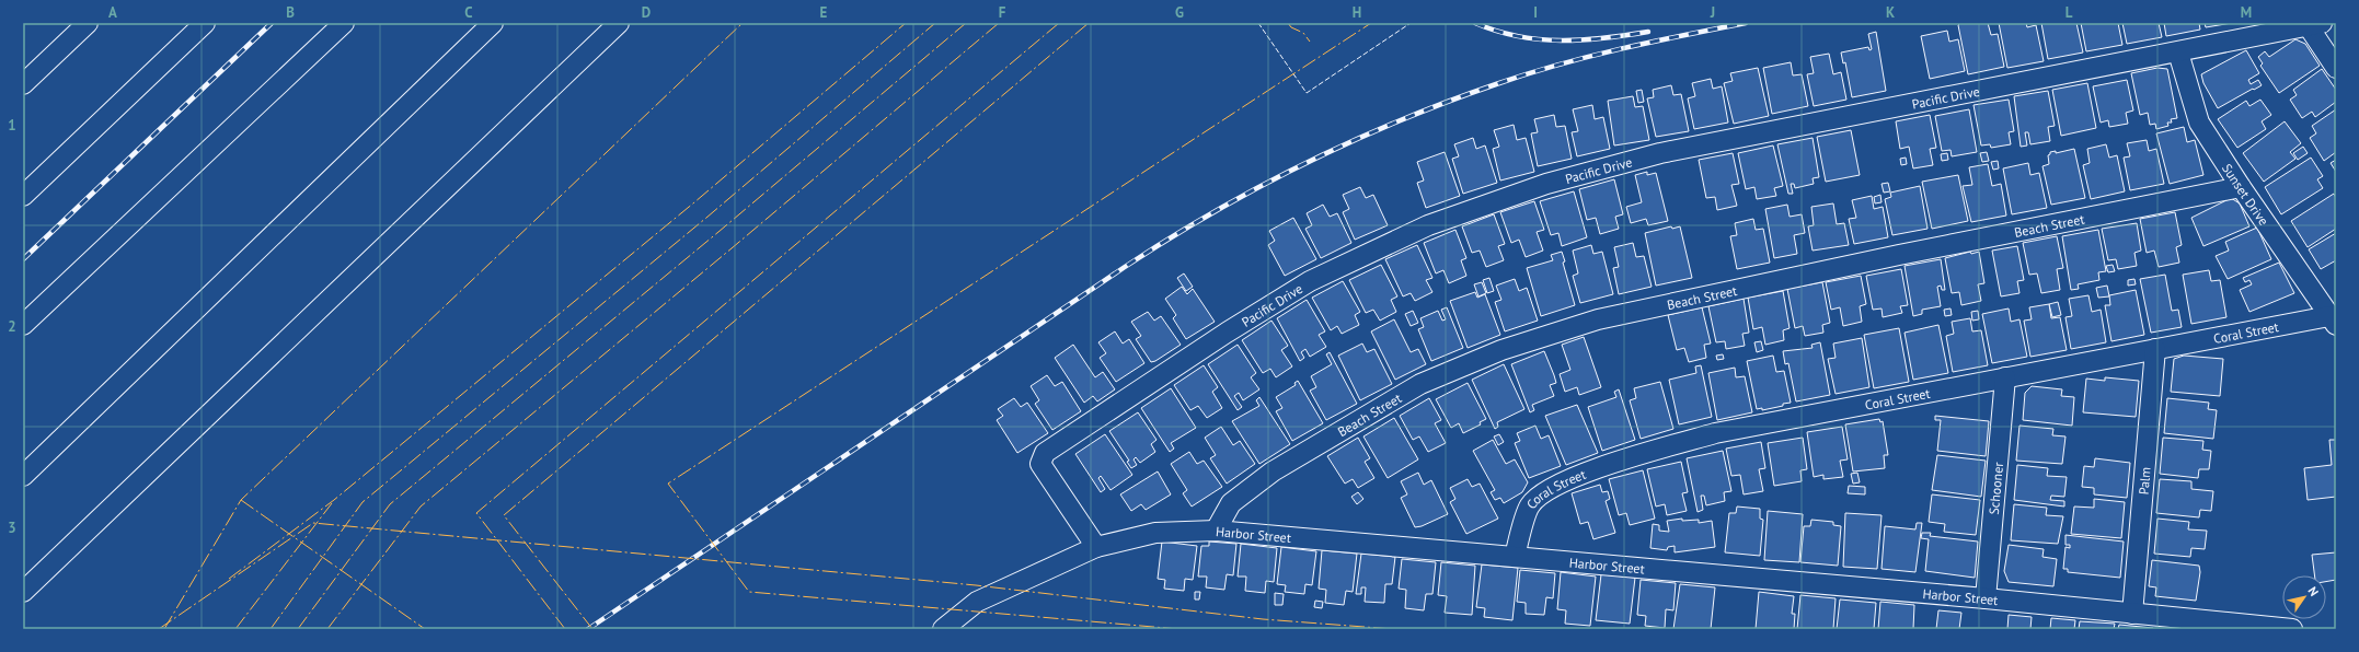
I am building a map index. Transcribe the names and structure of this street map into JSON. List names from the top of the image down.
{
  "streets": {
    "street": [
      "Pacific Drive",
      "Sunset Drive",
      "Beach Street",
      "Coral Street",
      "Palm",
      "Schooner",
      "Harbor Street"
    ]
  },
  "crossings": [
    ["Pacific Drive", "Sunset Drive"],
    ["Pacific Drive", "Harbor Street"],
    ["Sunset Drive", "Beach Street"],
    ["Sunset Drive", "Coral Street"],
    ["Beach Street", "Harbor Street"],
    ["Coral Street", "Palm"],
    ["Coral Street", "Schooner"],
    ["Coral Street", "Harbor Street"],
    ["Palm", "Harbor Street"],
    ["Schooner", "Harbor Street"]
  ],
  "north": "top right",
  "grid": {
    "columns": [
      "A",
      "B",
      "C",
      "D",
      "E",
      "F",
      "G",
      "H",
      "I",
      "J",
      "K",
      "L",
      "M"
    ],
    "rows": ["1", "2", "3"]
  }
}
